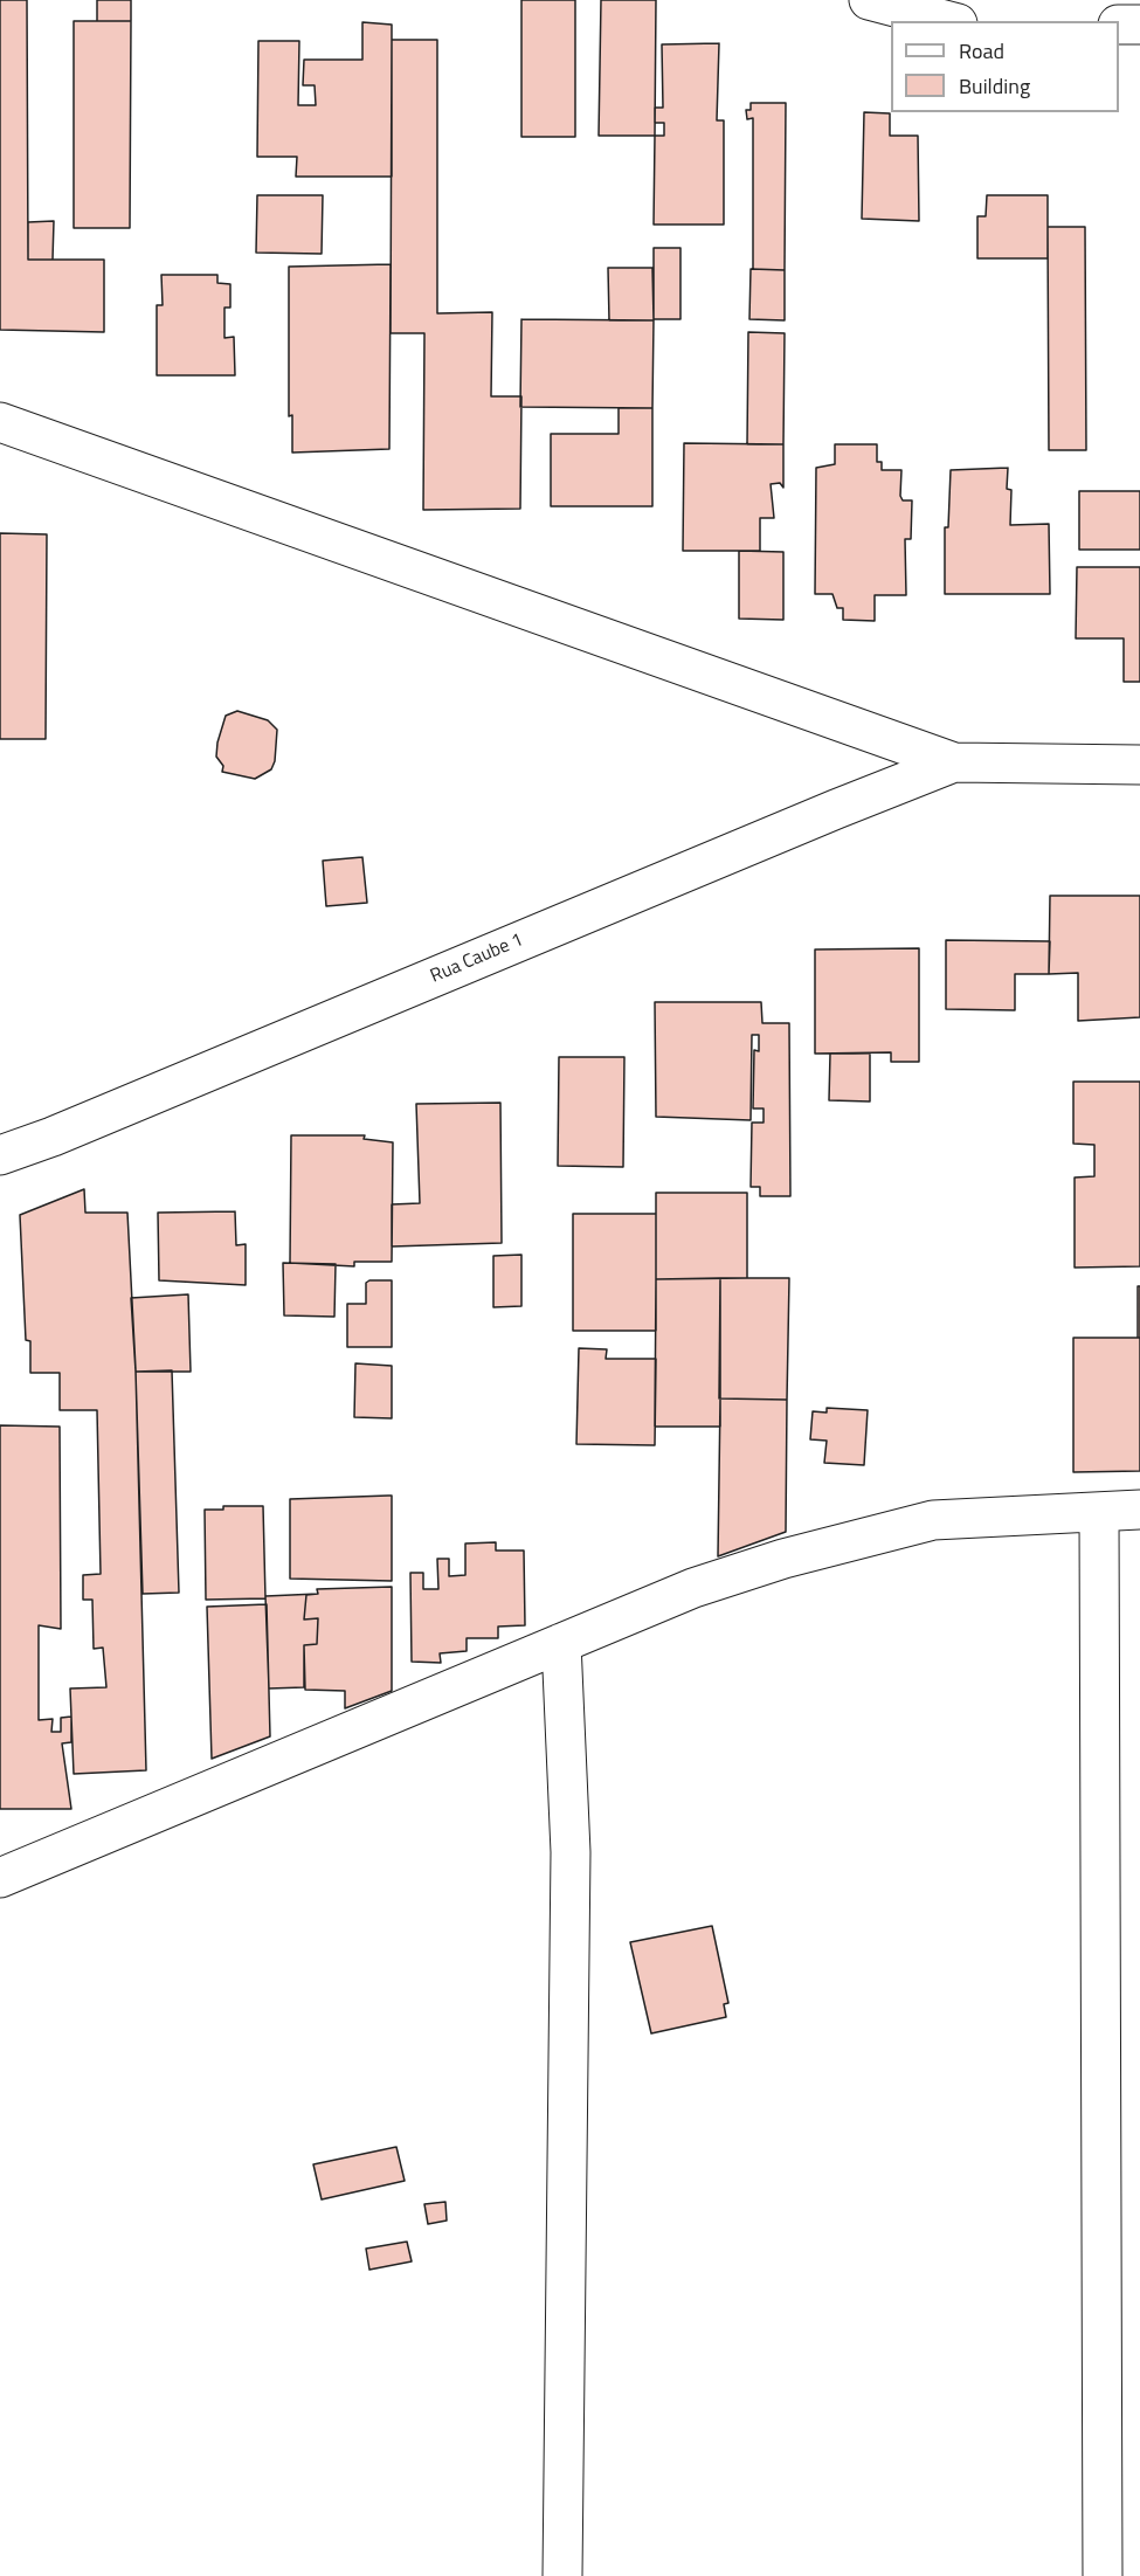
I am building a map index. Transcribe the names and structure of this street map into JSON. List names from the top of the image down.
{
  "streets": {
    "street": ["Rua Caube 1"]
  },
  "legend": ["Road", "Building"]
}
